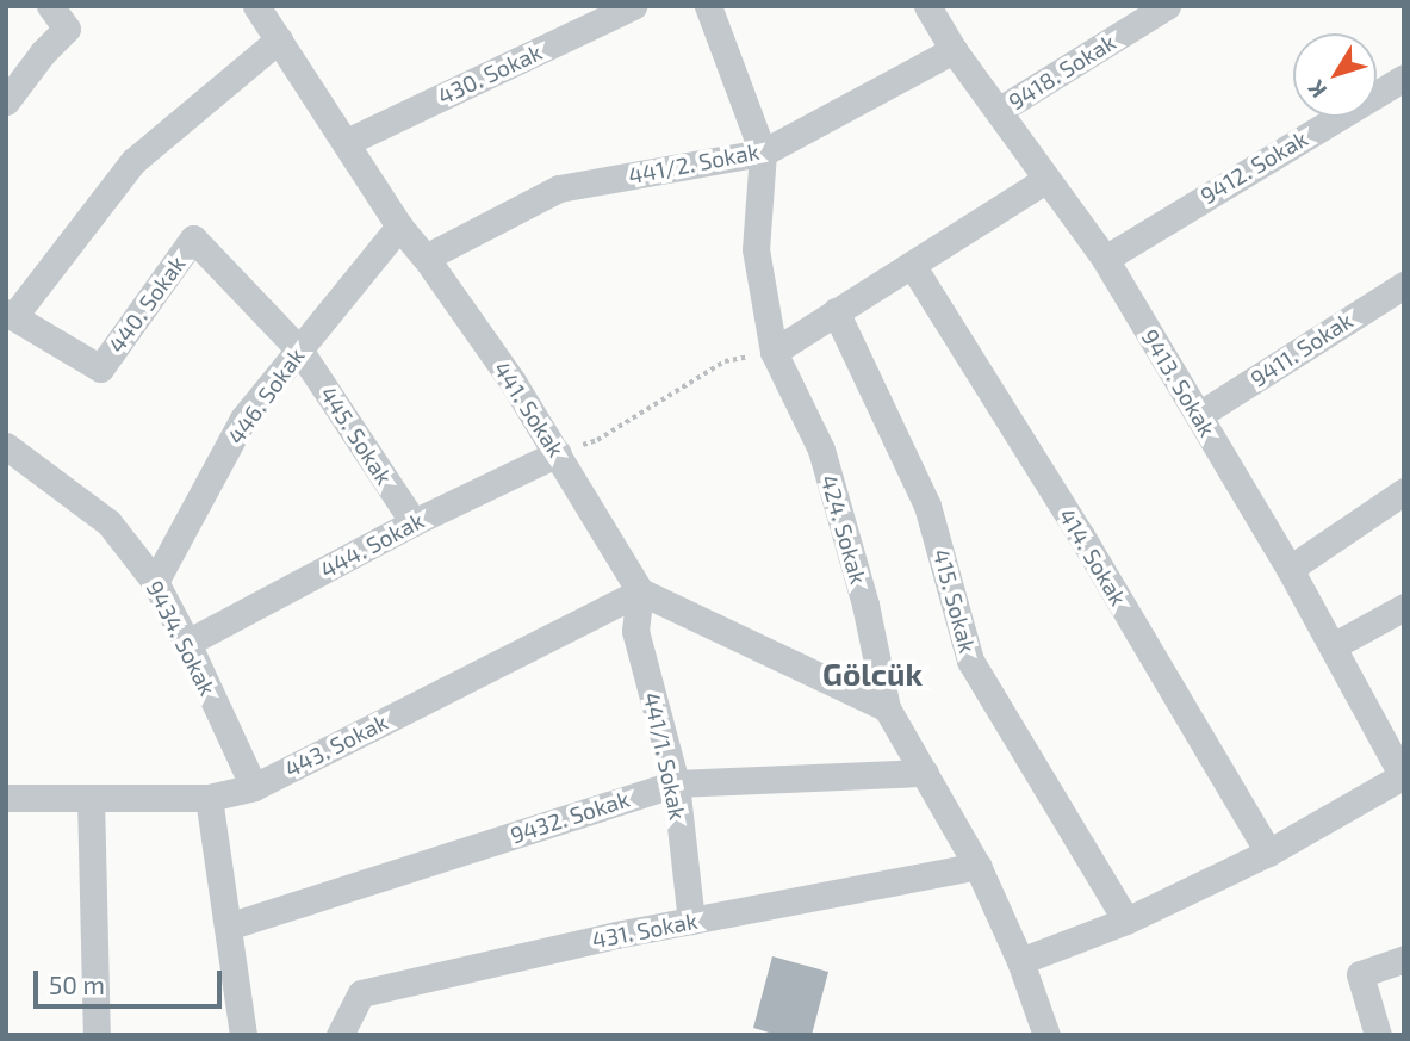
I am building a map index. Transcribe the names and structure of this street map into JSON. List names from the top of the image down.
{
  "streets": {
    "street": [
      "9418. Sokak",
      "430. Sokak",
      "441/2. Sokak",
      "9412. Sokak",
      "440. Sokak",
      "9411. Sokak",
      "9413. Sokak",
      "446. Sokak",
      "441. Sokak",
      "445. Sokak",
      "424. Sokak",
      "444. Sokak",
      "414. Sokak",
      "415. Sokak",
      "9434. Sokak",
      "443. Sokak",
      "441/1. Sokak",
      "9432. Sokak",
      "431. Sokak"
    ]
  },
  "crossings": [
    ["9418. Sokak", "9413. Sokak"],
    ["430. Sokak", "441. Sokak"],
    ["441/2. Sokak", "9413. Sokak"],
    ["441/2. Sokak", "441. Sokak"],
    ["441/2. Sokak", "424. Sokak"],
    ["9412. Sokak", "9413. Sokak"],
    ["440. Sokak", "445. Sokak"],
    ["9411. Sokak", "9413. Sokak"],
    ["446. Sokak", "441. Sokak"],
    ["446. Sokak", "445. Sokak"],
    ["446. Sokak", "9434. Sokak"],
    ["441. Sokak", "424. Sokak"],
    ["441. Sokak", "444. Sokak"],
    ["441. Sokak", "443. Sokak"],
    ["441. Sokak", "441/1. Sokak"],
    ["445. Sokak", "444. Sokak"],
    ["424. Sokak", "9432. Sokak"],
    ["424. Sokak", "431. Sokak"],
    ["444. Sokak", "9434. Sokak"],
    ["9434. Sokak", "443. Sokak"],
    ["443. Sokak", "441/1. Sokak"],
    ["441/1. Sokak", "9432. Sokak"],
    ["441/1. Sokak", "431. Sokak"]
  ],
  "districts": ["Gölcük"],
  "scale_bar": "50 m",
  "north": "bottom left"
}
